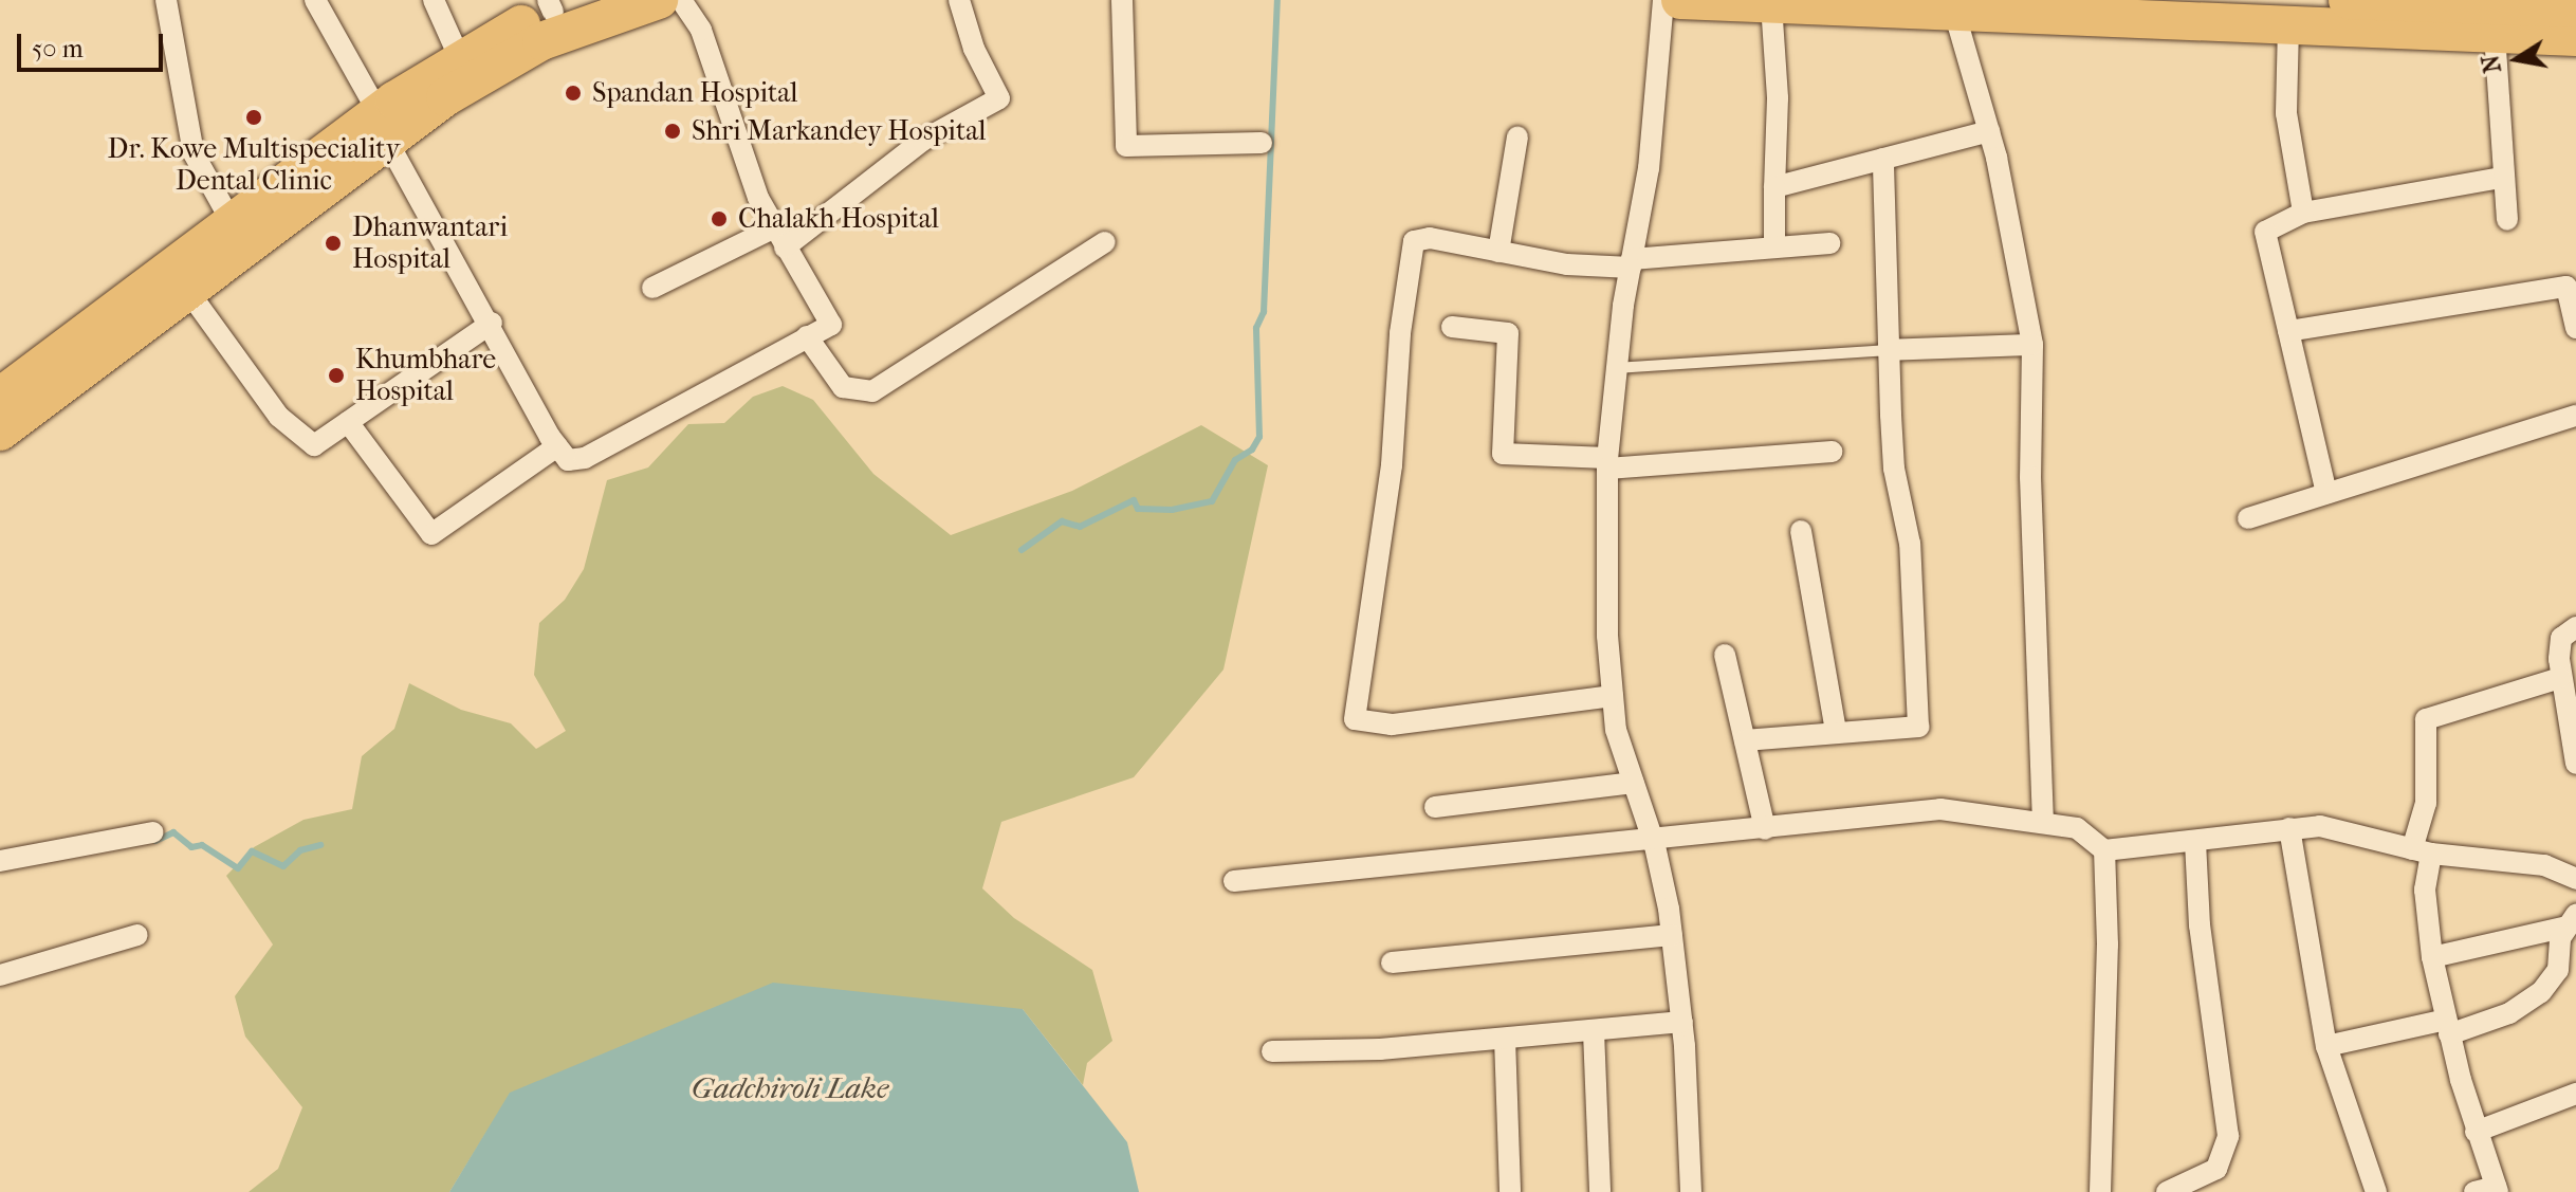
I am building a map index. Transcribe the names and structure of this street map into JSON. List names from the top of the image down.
{
  "water": ["Gadchiroli Lake"],
  "places": [
    "Spandan Hospital",
    "Dr. Kowe Multispeciality Dental Clinic",
    "Shri Markandey Hospital",
    "Chalakh Hospital",
    "Dhanwantari Hospital",
    "Khumbhare Hospital"
  ],
  "scale_bar": "50 m",
  "north": "left"
}
